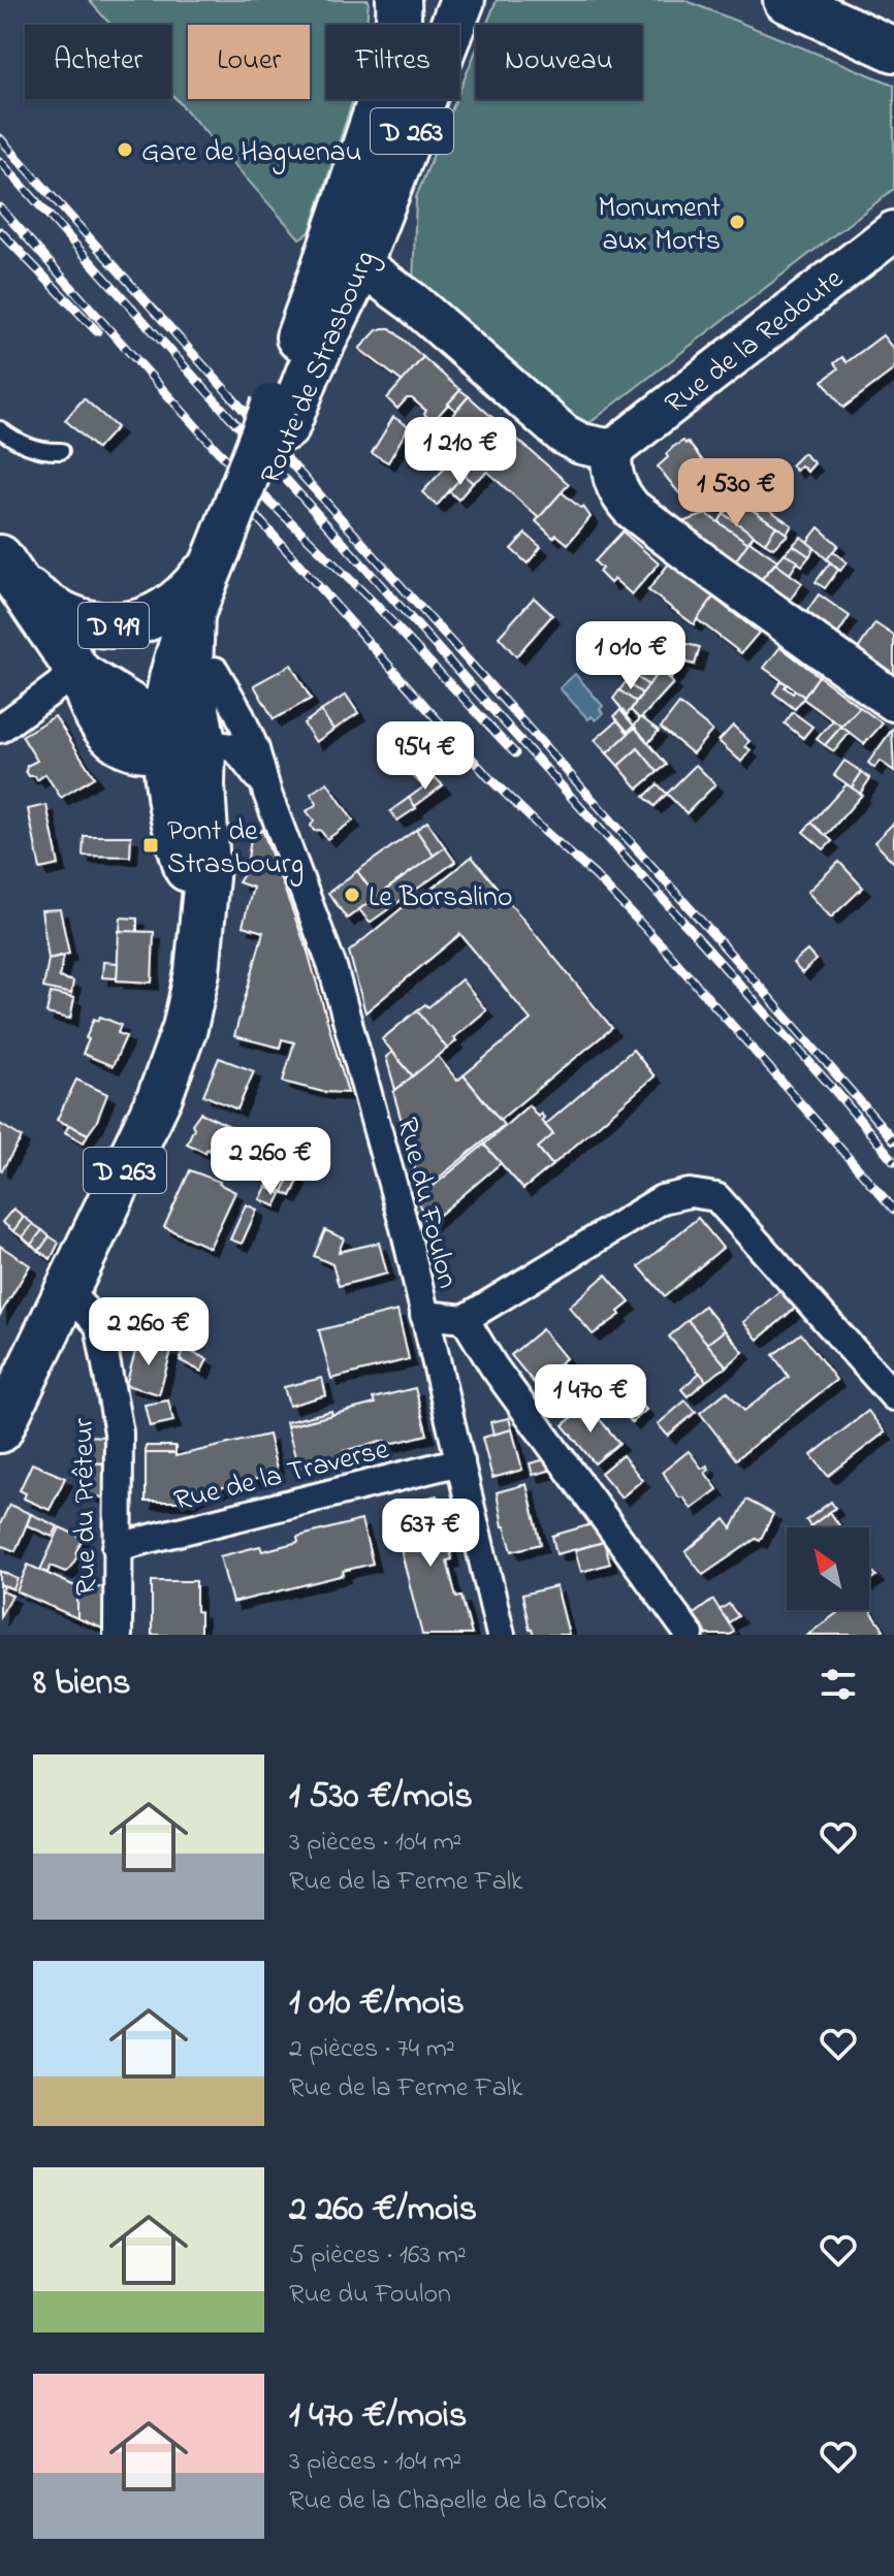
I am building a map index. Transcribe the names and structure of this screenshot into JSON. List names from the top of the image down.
{
  "streets": {
    "main road": ["D 263", "Route de Strasbourg", "D 919"],
    "street": [
      "Rue de la Redoute",
      "Rue du Foulon",
      "Rue de la Traverse",
      "Rue du Prêteur"
    ]
  },
  "crossings": [
    ["Route de Strasbourg", "D 919"],
    ["Route de Strasbourg", "Rue du Foulon"],
    ["Route de Strasbourg", "Rue du Prêteur"],
    ["D 919", "Rue du Foulon"],
    ["Rue du Foulon", "Rue de la Traverse"],
    ["Rue de la Traverse", "Rue du Prêteur"]
  ],
  "places": {
    "other": ["Gare de Haguenau", "Monument aux Morts", "Le Borsalino"],
    "transit": ["Pont de Strasbourg"]
  },
  "north": "top left",
  "page": {
    "chip": [
      "Acheter",
      "Louer",
      "Filtres",
      "Nouveau"
    ],
    "price": [
      "1 210 €",
      "1 530 €",
      "1 010 €",
      "954 €",
      "2 260 €",
      "2 260 €",
      "1 470 €",
      "637 €"
    ],
    "heading": "8 biens",
    "list": [
      {
        "name": "1 530 €/mois",
        "note": "3 pièces · 104 m² · Rue de la Ferme Falk"
      },
      {
        "name": "1 010 €/mois",
        "note": "2 pièces · 74 m² · Rue de la Ferme Falk"
      },
      {
        "name": "2 260 €/mois",
        "note": "5 pièces · 163 m² · Rue du Foulon"
      },
      {
        "name": "1 470 €/mois",
        "note": "3 pièces · 104 m² · Rue de la Chapelle de la Croix"
      }
    ]
  }
}
